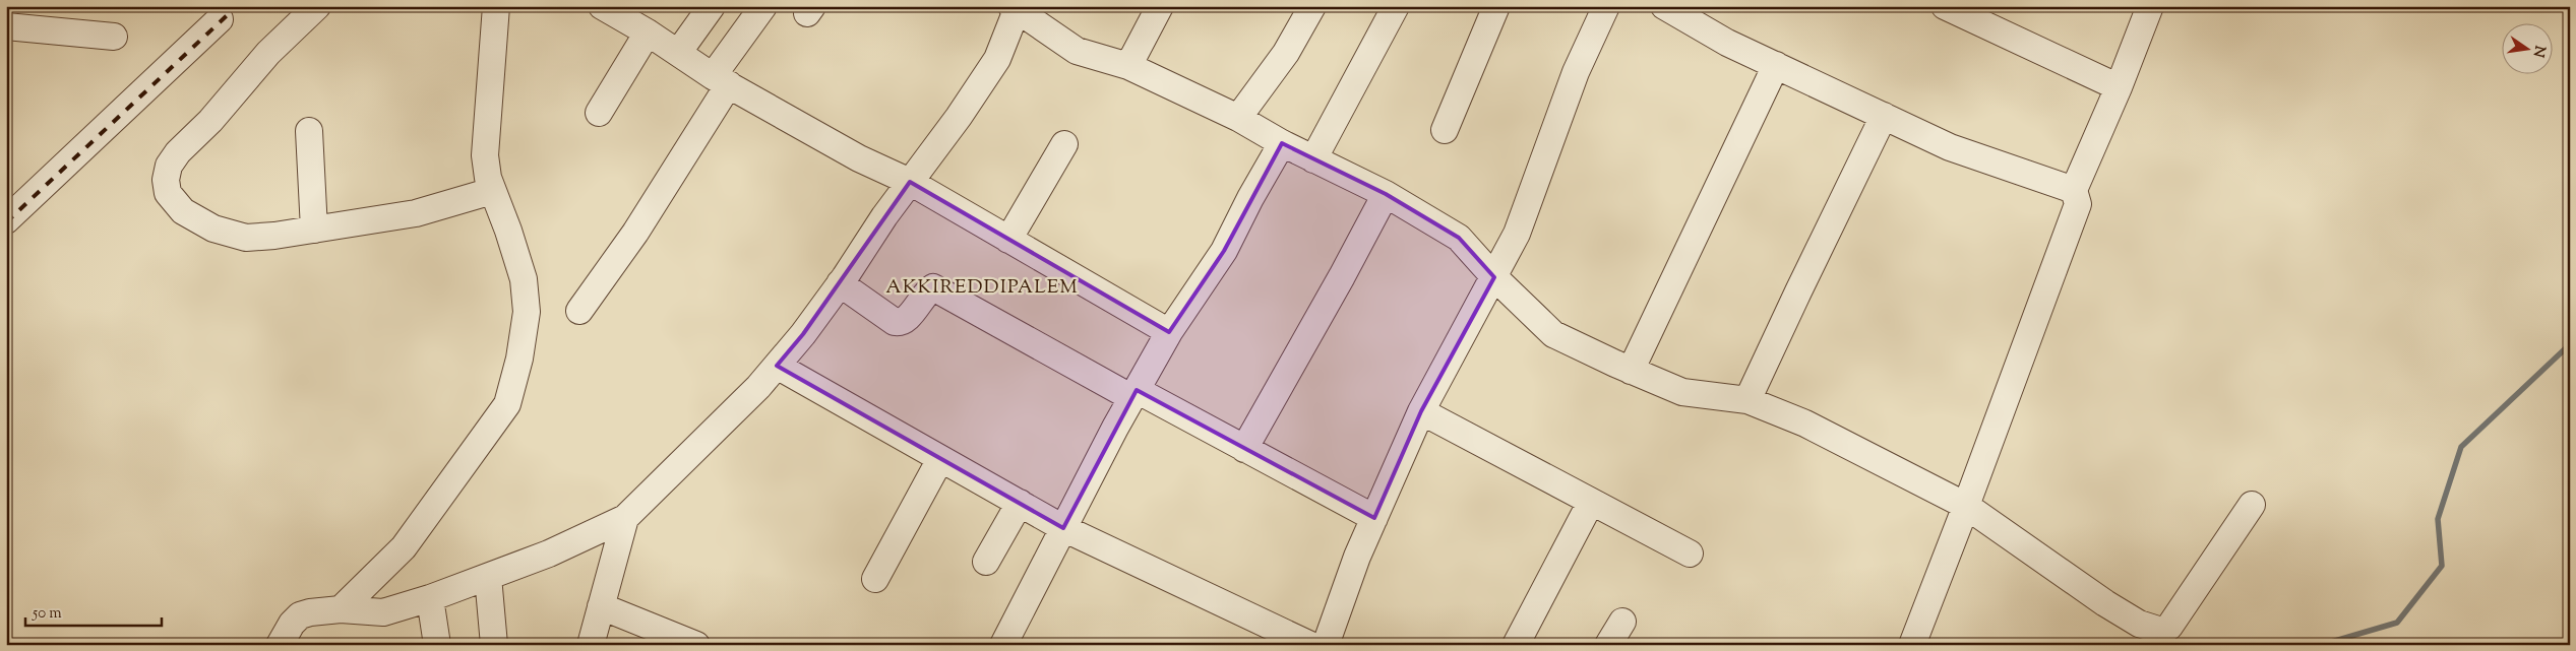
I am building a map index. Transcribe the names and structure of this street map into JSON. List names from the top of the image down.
{
  "districts": ["AKKIREDDIPALEM"],
  "scale_bar": "50 m",
  "north": "right"
}
